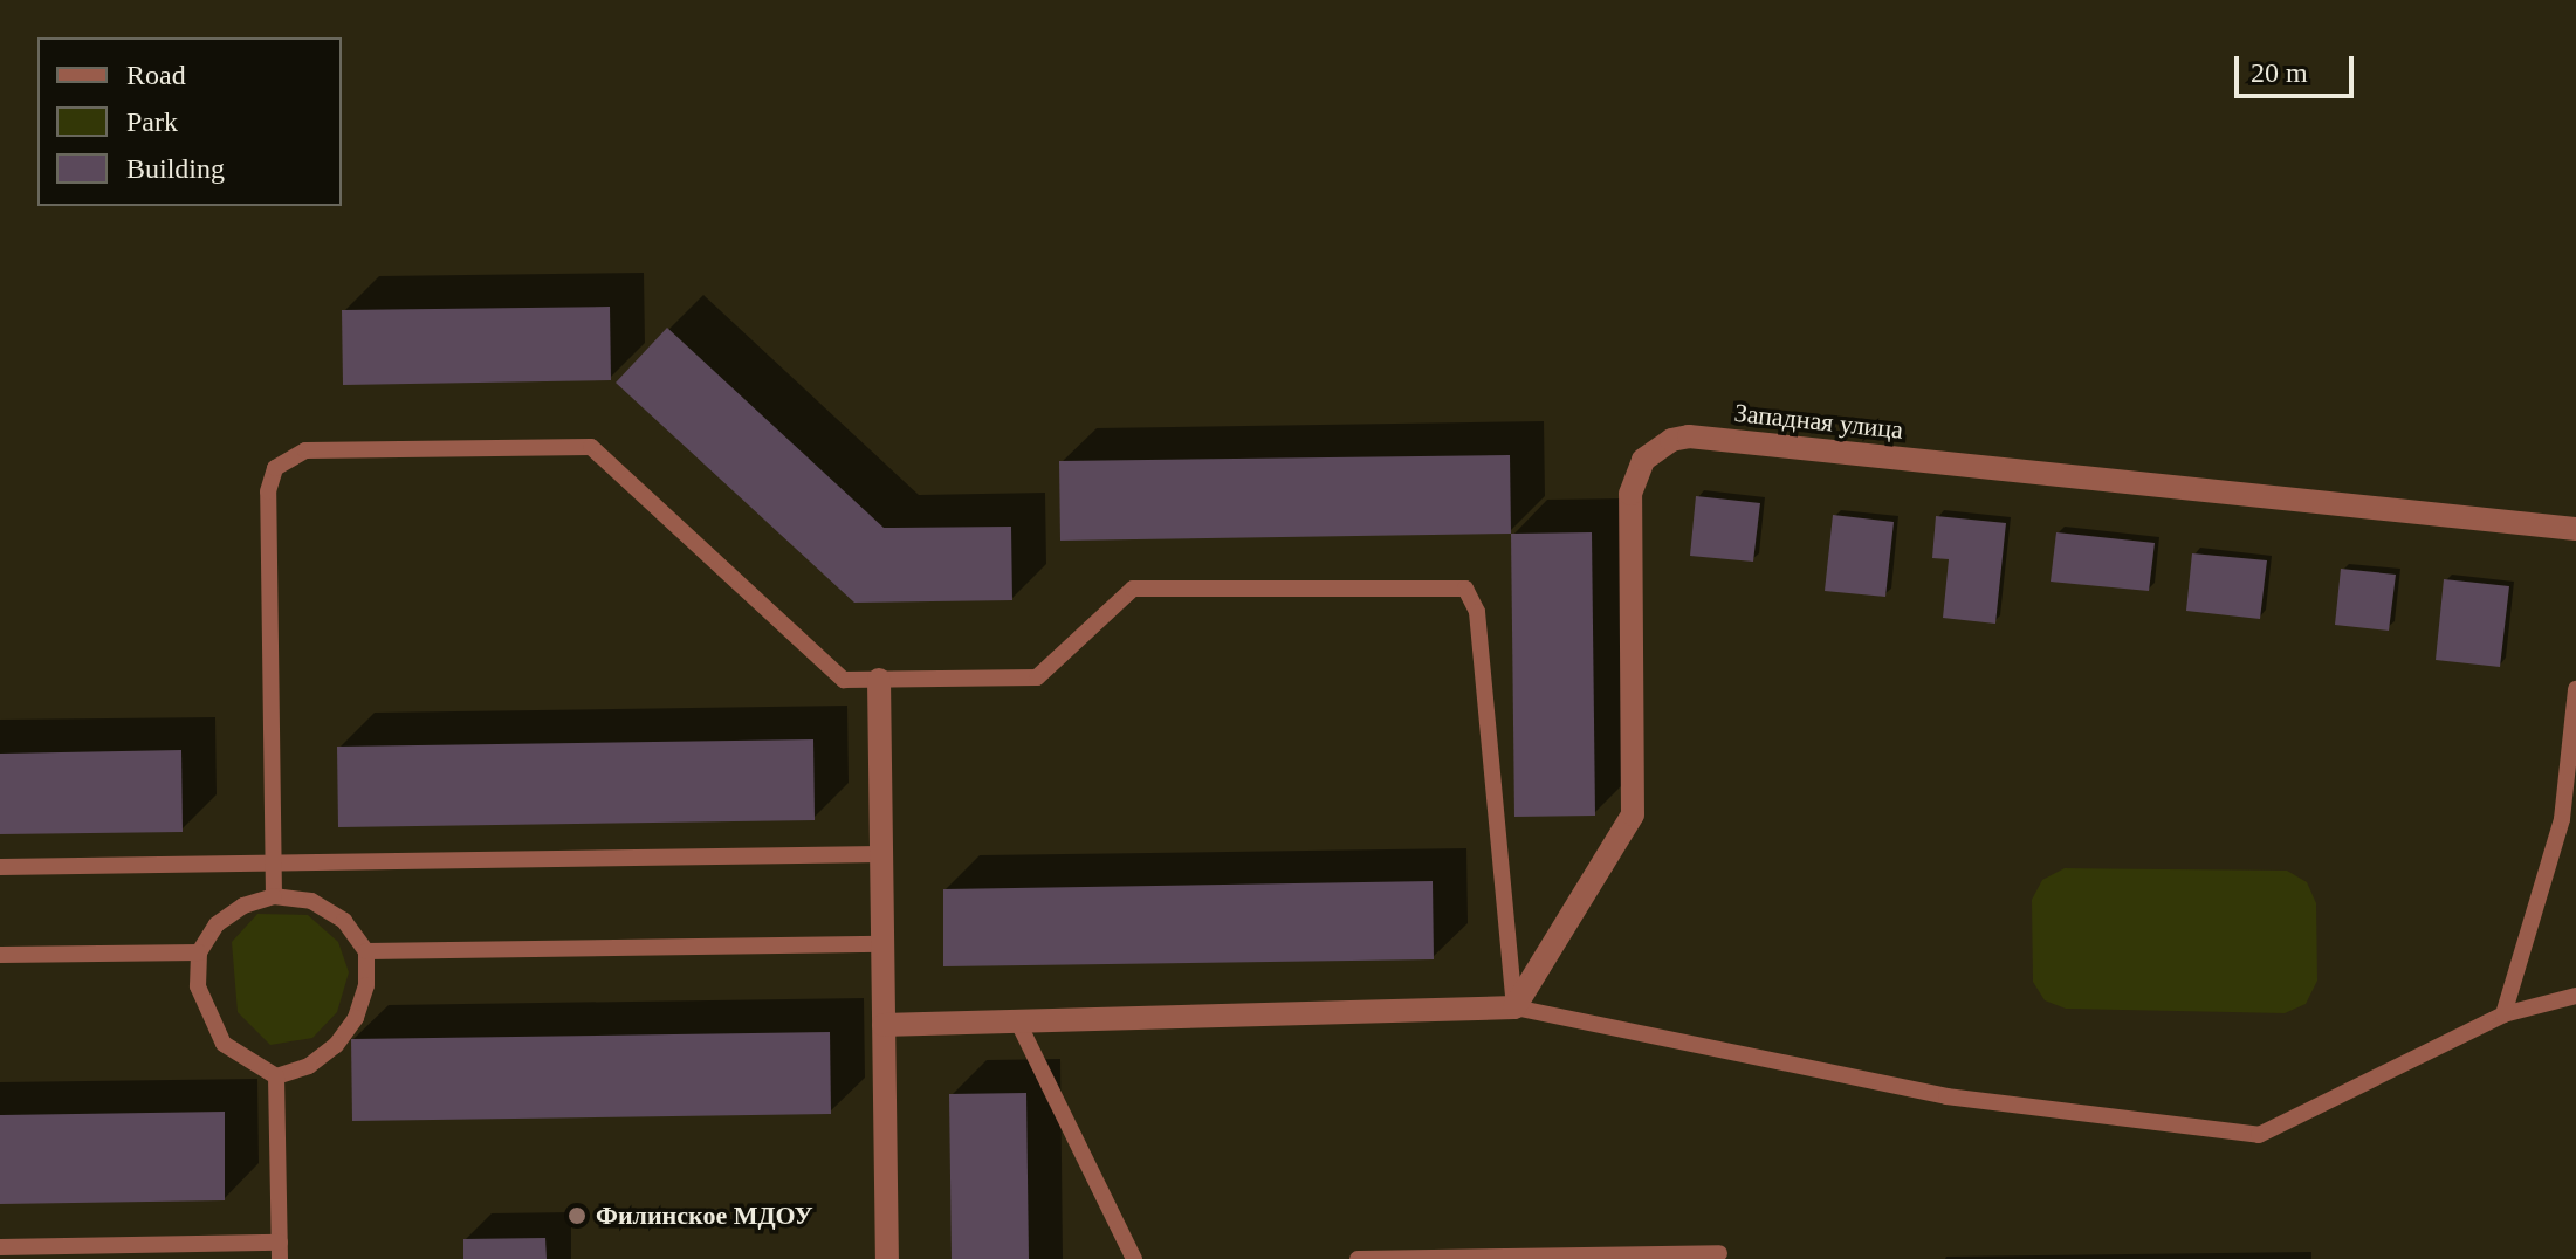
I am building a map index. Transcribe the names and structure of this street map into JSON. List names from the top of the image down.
{
  "streets": {
    "street": ["Западная улица"]
  },
  "places": ["Филинское МДОУ"],
  "legend": ["Road", "Park", "Building"],
  "scale_bar": "20 m"
}
